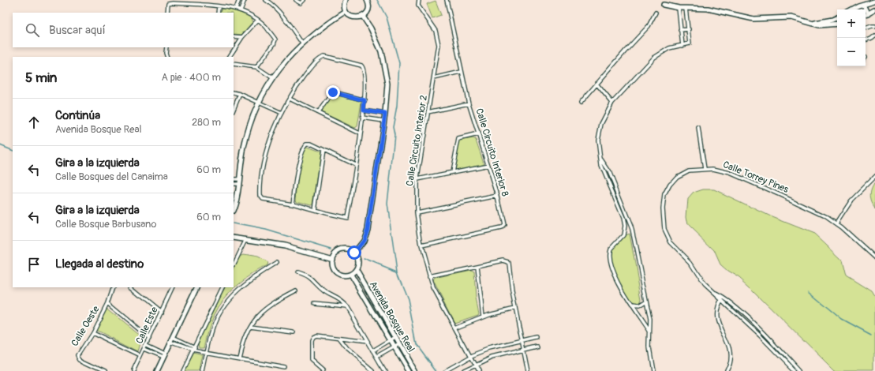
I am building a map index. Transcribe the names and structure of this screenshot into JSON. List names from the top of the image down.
{
  "streets": {
    "main road": ["Avenida Bosque Real"],
    "street": [
      "Calle Circuito Interior 2",
      "Calle Circuito Interior 8",
      "Calle Torrey Pines",
      "Calle Este",
      "Calle Oeste"
    ]
  },
  "crossings": [
    ["Calle Circuito Interior 2", "Calle Circuito Interior 8"]
  ],
  "page": {
    "map_buttons": ["+", "−"],
    "search": "Buscar aquí",
    "heading": ["5 min", "A pie · 400 m"],
    "list": [
      ["Continúa", "Avenida Bosque Real", "280 m"],
      ["Gira a la izquierda", "Calle Bosques del Canaima", "60 m"],
      ["Gira a la izquierda", "Calle Bosque Barbusano", "60 m"],
      "Llegada al destino"
    ]
  }
}
